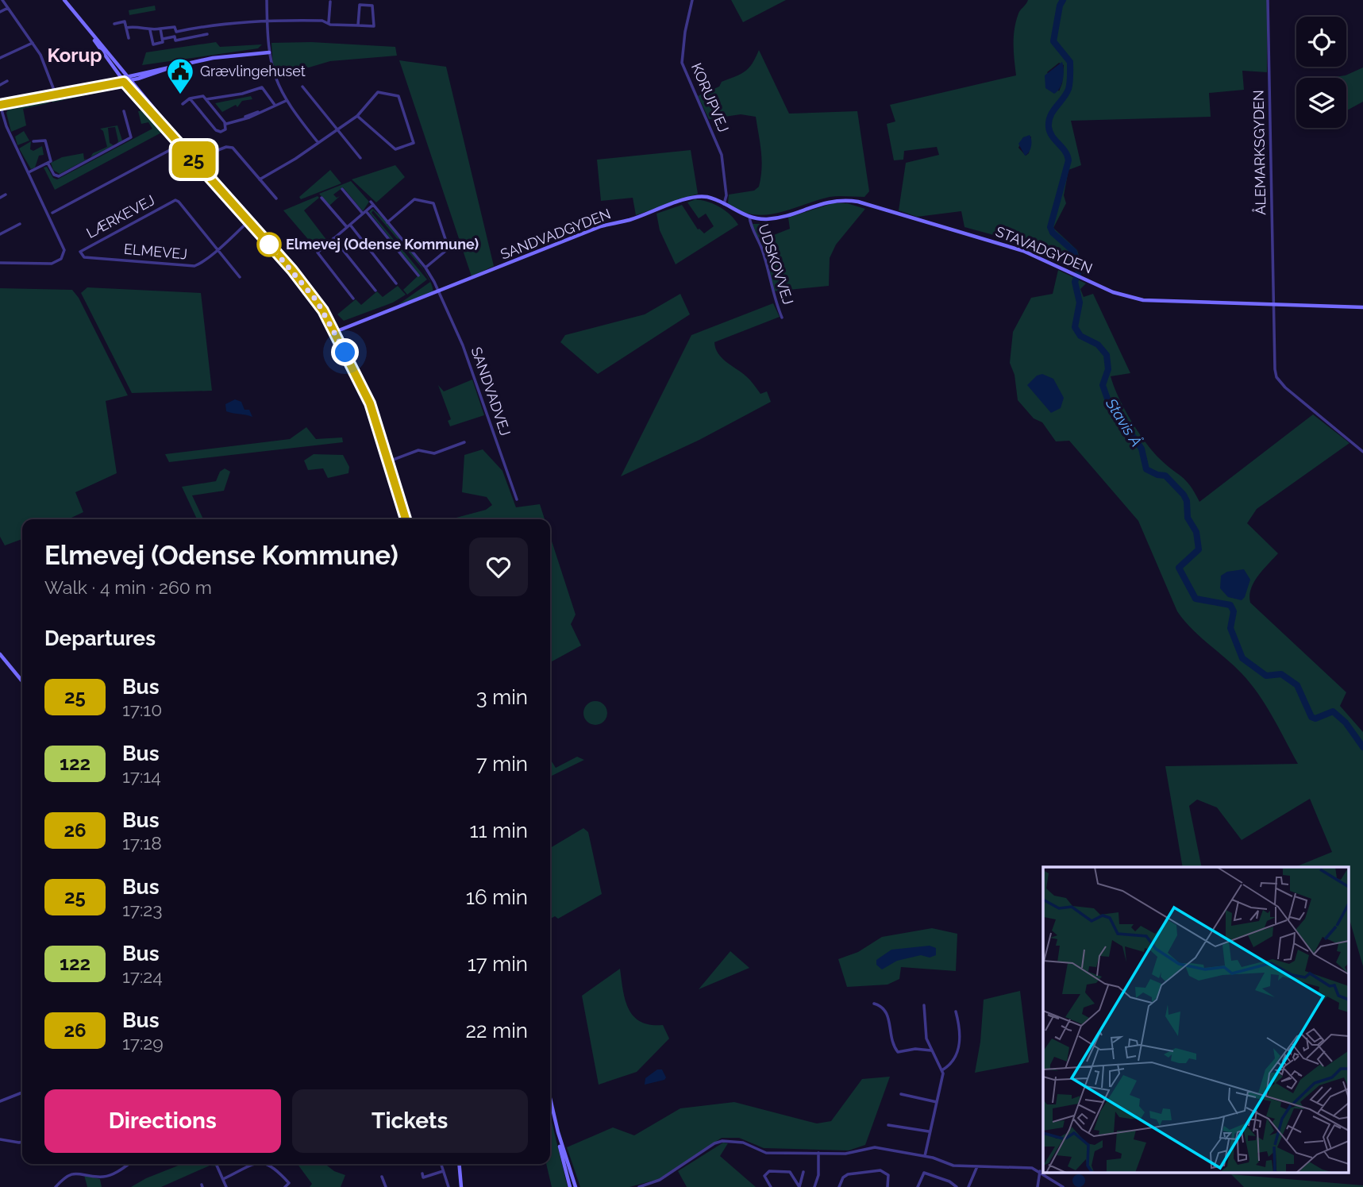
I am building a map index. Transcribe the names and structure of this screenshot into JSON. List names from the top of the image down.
{
  "streets": {
    "street": [
      "KORUPVEJ",
      "ÅLEMARKSGYDEN",
      "LÆRKEVEJ",
      "SANDVADGYDEN",
      "STAVADGYDEN",
      "ELMEVEJ",
      "UDSKOVVEJ",
      "SANDVADVEJ"
    ]
  },
  "crossings": [
    ["KORUPVEJ", "SANDVADGYDEN"],
    ["KORUPVEJ", "STAVADGYDEN"],
    ["ÅLEMARKSGYDEN", "STAVADGYDEN"],
    ["LÆRKEVEJ", "ELMEVEJ"],
    ["SANDVADGYDEN", "STAVADGYDEN"],
    ["SANDVADGYDEN", "SANDVADVEJ"],
    ["STAVADGYDEN", "UDSKOVVEJ"]
  ],
  "districts": ["Korup"],
  "water": ["Stavis Å"],
  "places": {
    "public building": ["Grævlingehuset"],
    "other": ["Elmevej (Odense Kommune)"]
  },
  "lines": ["bus line 25"],
  "page": {
    "on_map": "25",
    "heading": [
      ["Elmevej (Odense Kommune)", "Walk · 4 min · 260 m"],
      "Departures"
    ],
    "list": [
      {
        "mark": "25",
        "name": "Bus",
        "note": "17:10",
        "value": "3 min"
      },
      {
        "mark": "122",
        "name": "Bus",
        "note": "17:14",
        "value": "7 min"
      },
      {
        "mark": "26",
        "name": "Bus",
        "note": "17:18",
        "value": "11 min"
      },
      {
        "mark": "25",
        "name": "Bus",
        "note": "17:23",
        "value": "16 min"
      },
      {
        "mark": "122",
        "name": "Bus",
        "note": "17:24",
        "value": "17 min"
      },
      {
        "mark": "26",
        "name": "Bus",
        "note": "17:29",
        "value": "22 min"
      }
    ],
    "buttons": ["Directions", "Tickets"]
  }
}
